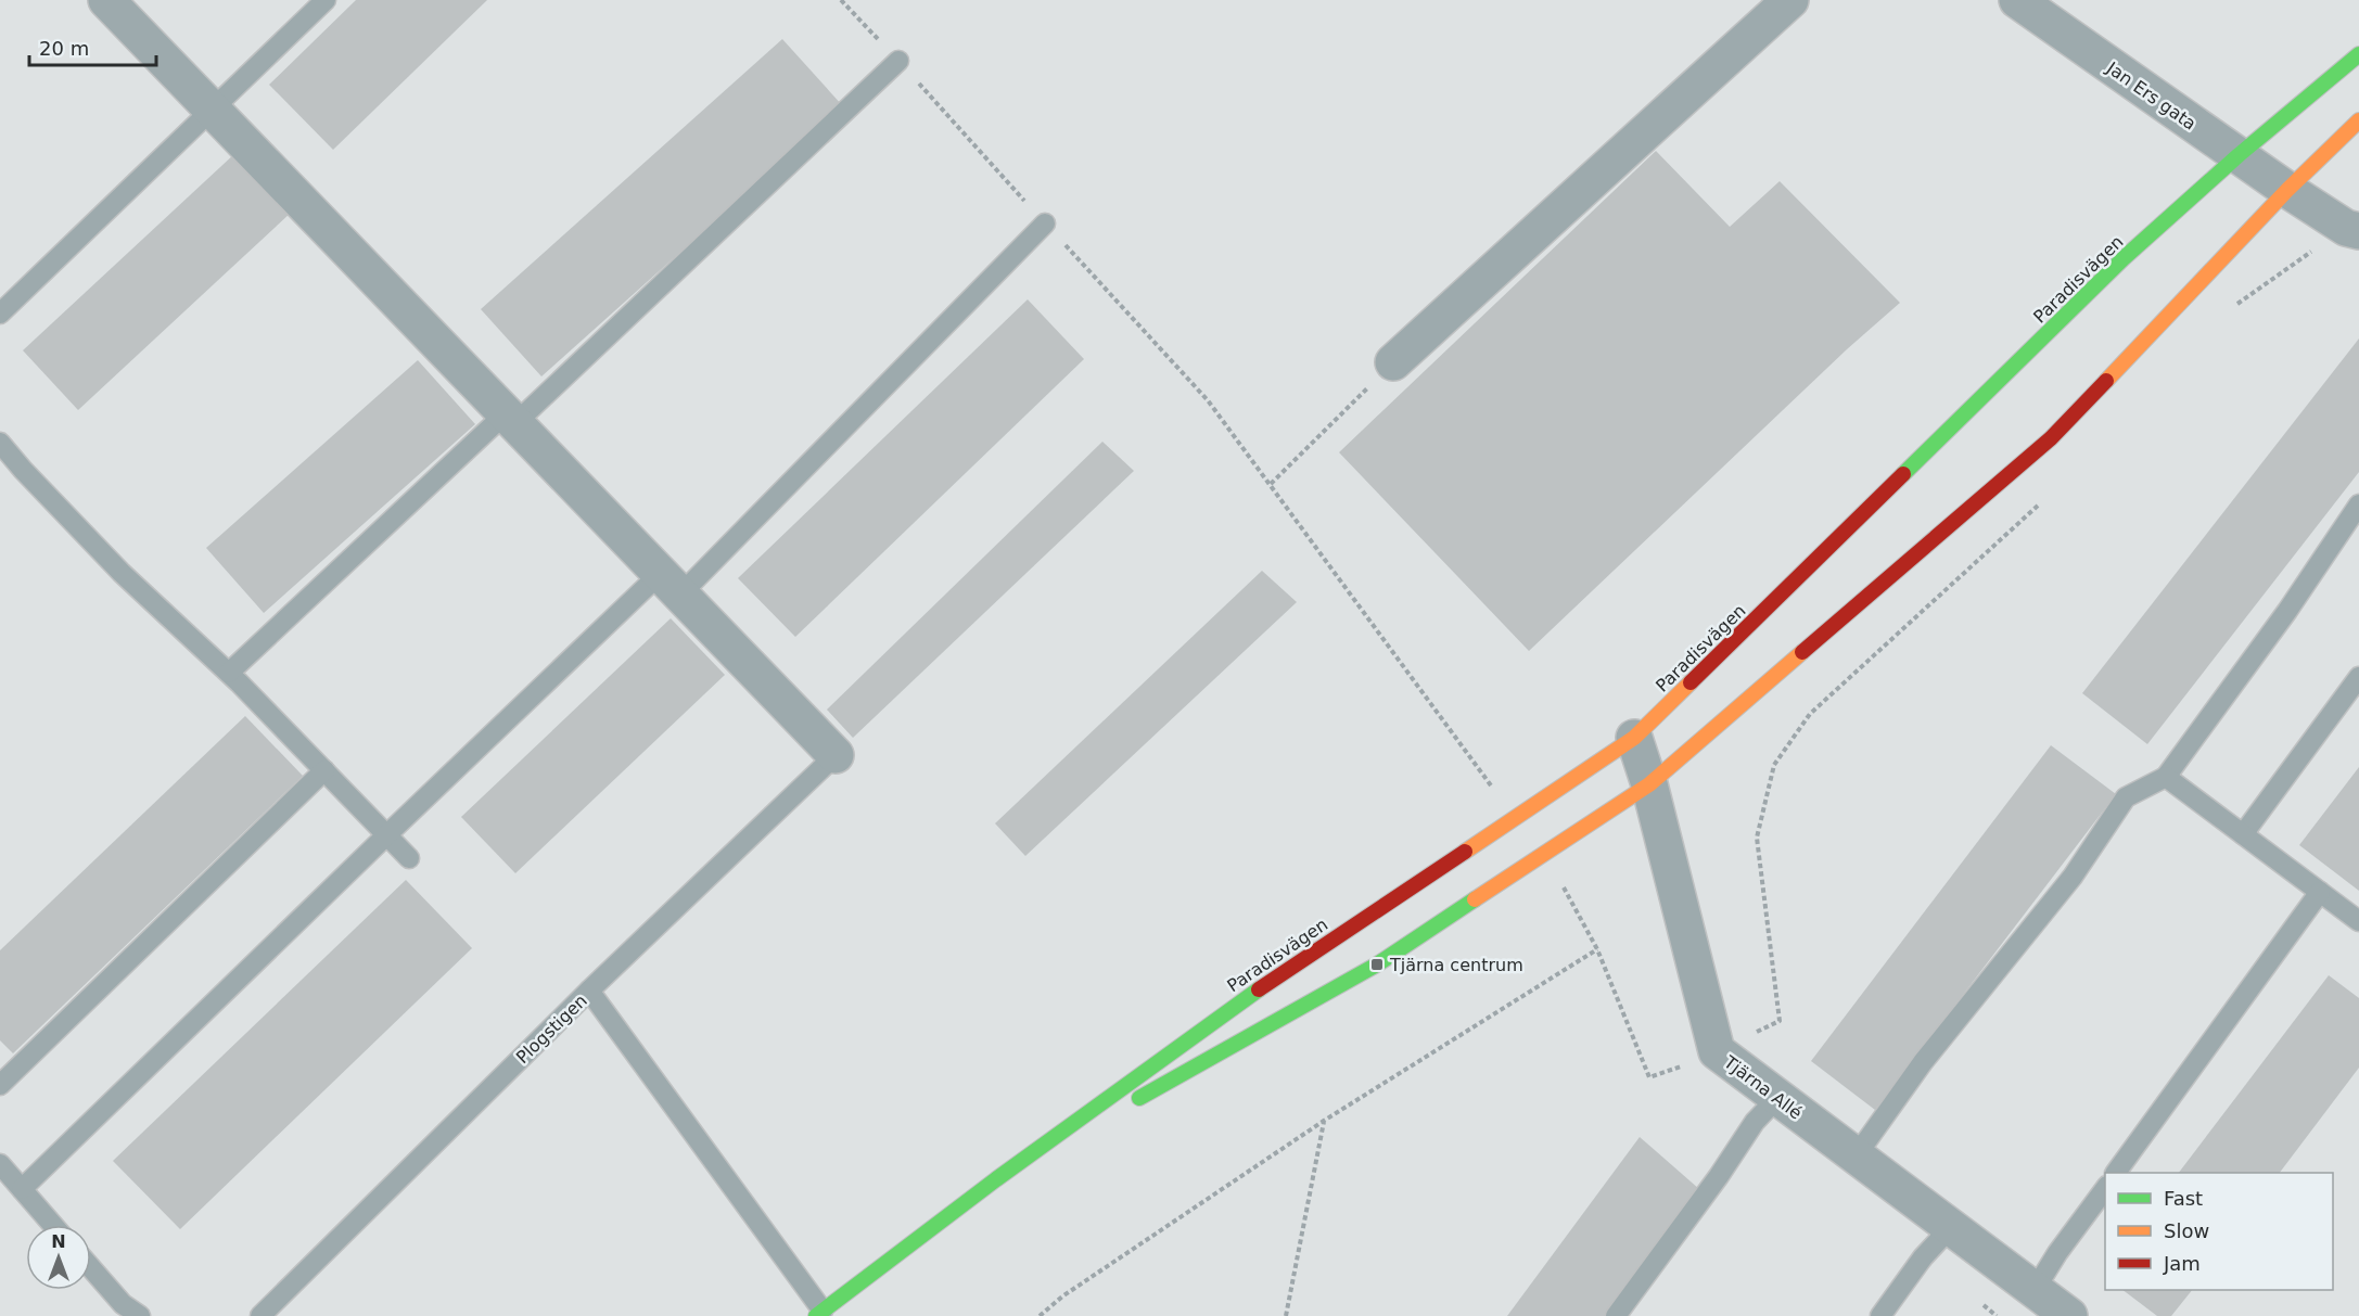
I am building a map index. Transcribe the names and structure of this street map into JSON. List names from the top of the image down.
{
  "streets": {
    "street": ["Jan Ers gata", "Paradisvägen", "Tjärna Allé"],
    "lane": ["Plogstigen"]
  },
  "crossings": [
    ["Jan Ers gata", "Paradisvägen"],
    ["Paradisvägen", "Plogstigen"],
    ["Paradisvägen", "Tjärna Allé"]
  ],
  "places": {
    "transit": ["Tjärna centrum"]
  },
  "legend": ["Fast", "Slow", "Jam"],
  "scale_bar": "20 m",
  "north": "top"
}
